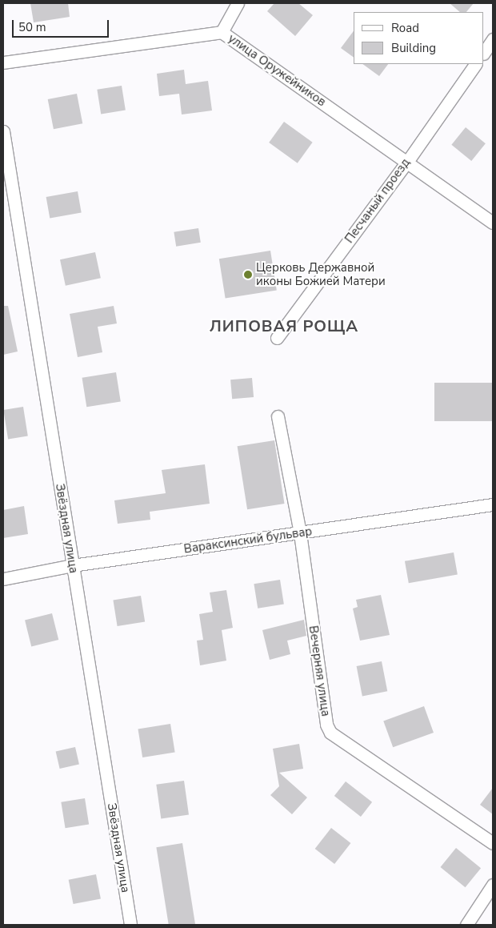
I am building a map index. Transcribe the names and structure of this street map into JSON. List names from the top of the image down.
{
  "streets": {
    "street": [
      "улица Оружейников",
      "Песчаный проезд",
      "Звёздная улица",
      "Вараксинский бульвар",
      "Вечерняя улица"
    ]
  },
  "crossings": [
    ["улица Оружейников", "Песчаный проезд"],
    ["Звёздная улица", "Вараксинский бульвар"],
    ["Вараксинский бульвар", "Вечерняя улица"]
  ],
  "districts": ["ЛИПОВАЯ РОЩА"],
  "places": ["Церковь Державной иконы Божией Матери"],
  "legend": ["Road", "Building"],
  "scale_bar": "50 m"
}
